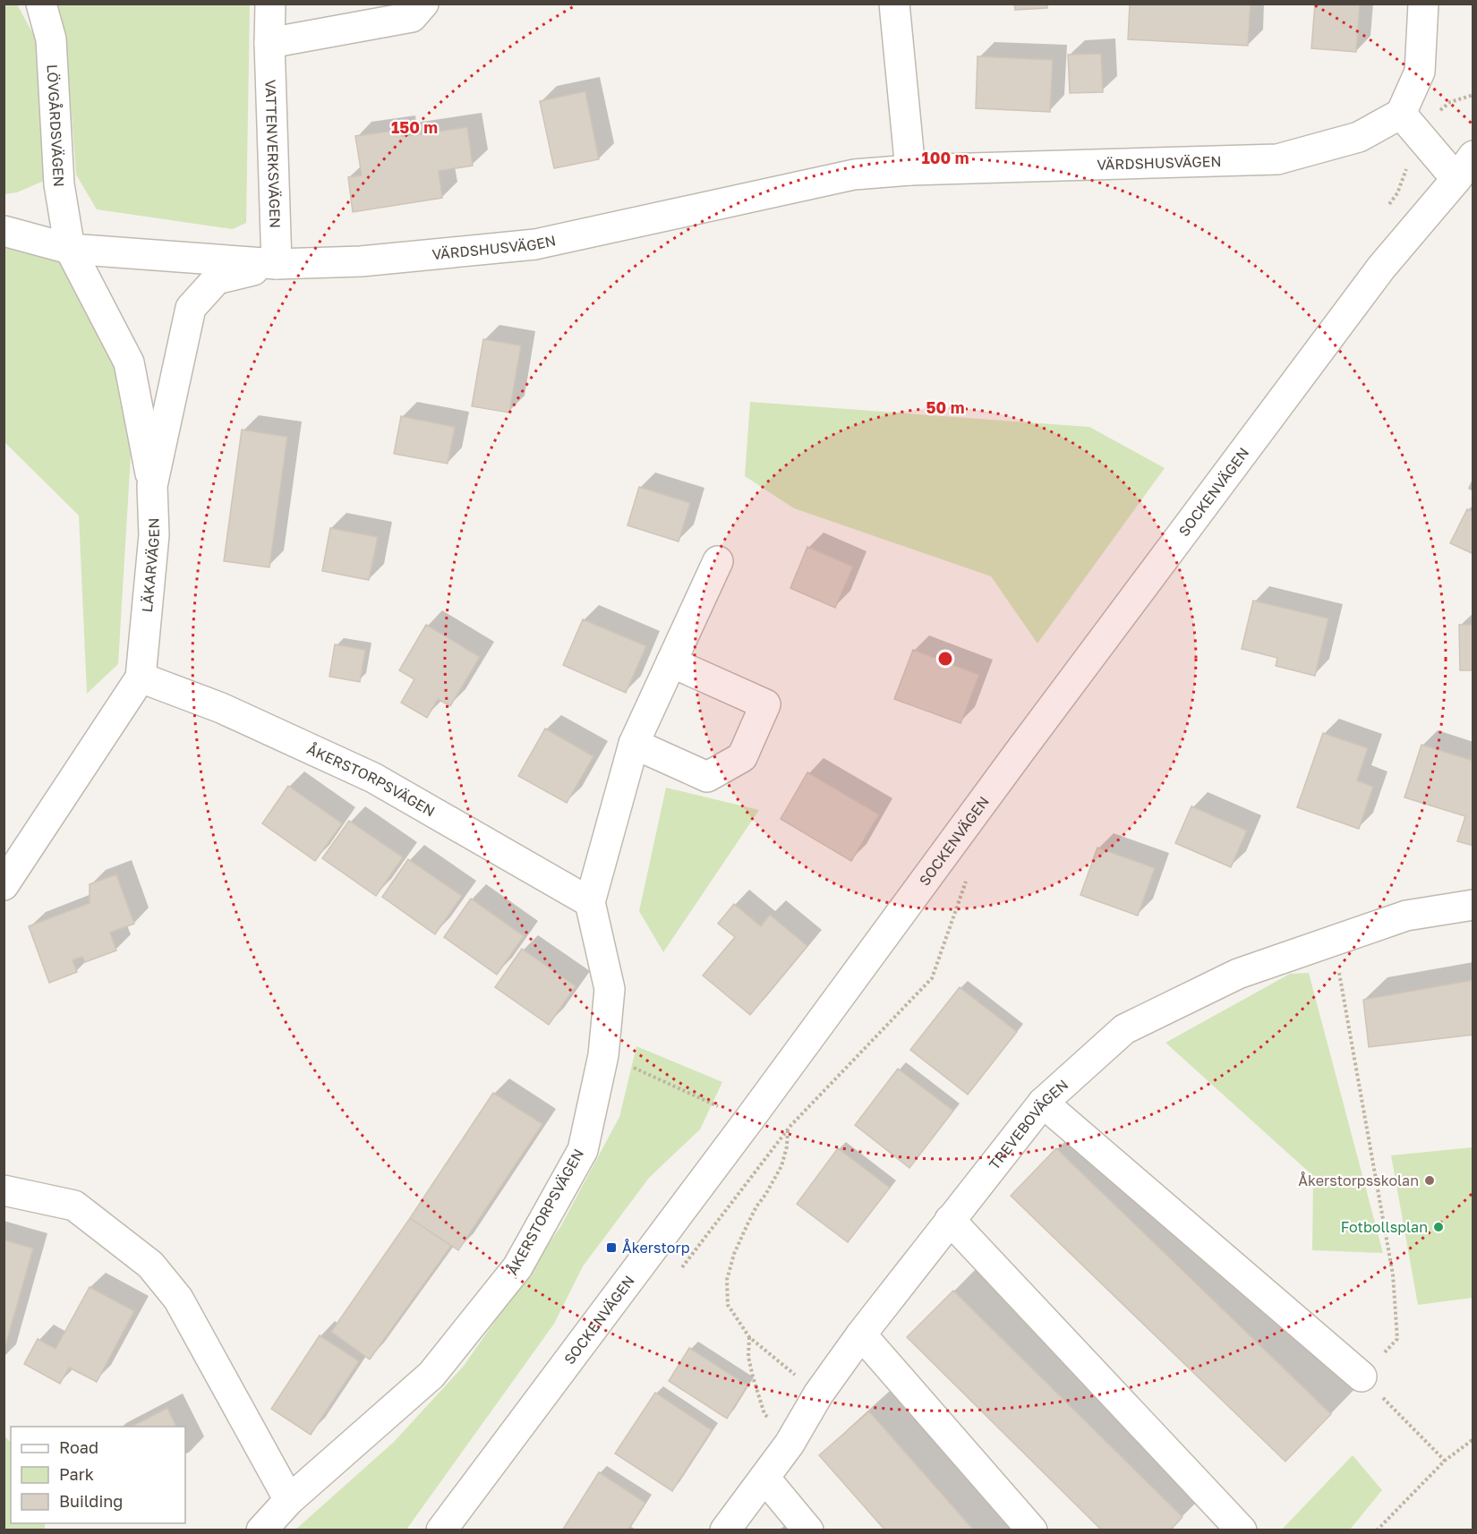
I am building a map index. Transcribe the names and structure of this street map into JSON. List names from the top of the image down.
{
  "streets": {
    "street": [
      "LÖVGÅRDSVÄGEN",
      "VATTENVERKSVÄGEN",
      "VÄRDSHUSVÄGEN",
      "SOCKENVÄGEN",
      "LÄKARVÄGEN",
      "ÅKERSTORPSVÄGEN",
      "TREVEBOVÄGEN"
    ]
  },
  "crossings": [
    ["LÖVGÅRDSVÄGEN", "VÄRDSHUSVÄGEN"],
    ["VATTENVERKSVÄGEN", "VÄRDSHUSVÄGEN"],
    ["VATTENVERKSVÄGEN", "LÄKARVÄGEN"],
    ["VÄRDSHUSVÄGEN", "LÄKARVÄGEN"],
    ["LÄKARVÄGEN", "ÅKERSTORPSVÄGEN"]
  ],
  "places": {
    "other": ["Åkerstorpsskolan", "Fotbollsplan"],
    "transit": ["Åkerstorp"]
  },
  "legend": ["Road", "Park", "Building"],
  "rings": ["150 m", "100 m", "50 m"]
}
